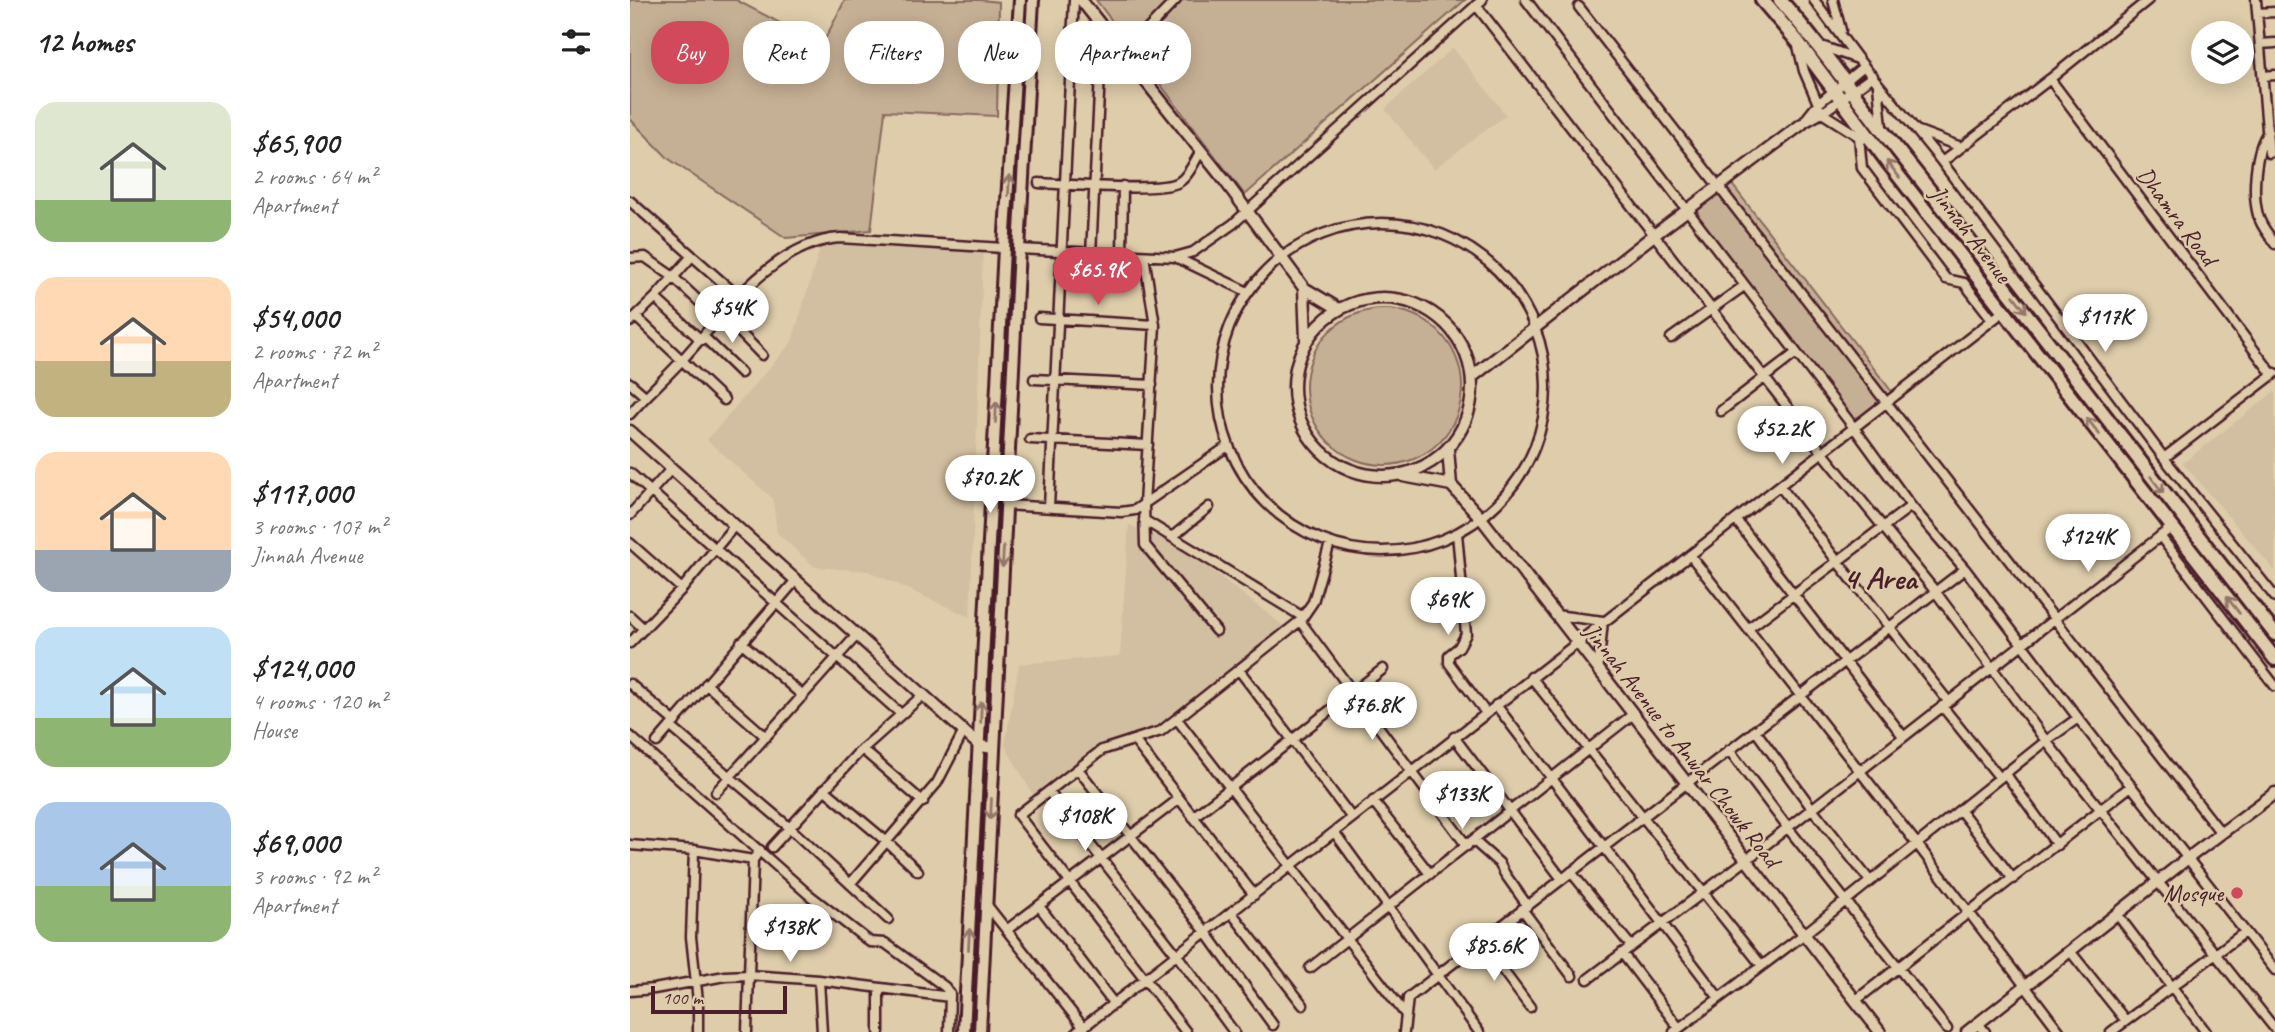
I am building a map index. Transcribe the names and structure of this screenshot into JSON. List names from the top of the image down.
{
  "streets": {
    "main road": ["Jinnah Avenue"],
    "street": ["Dhamra Road", "Jinnah Avenue to Anwar Chowk Road"]
  },
  "districts": ["4 Area"],
  "places": ["Mosque"],
  "scale_bar": "100 m",
  "page": {
    "heading": "12 homes",
    "chip": [
      "Buy",
      "Rent",
      "Filters",
      "New",
      "Apartment"
    ],
    "list": [
      {
        "name": "$65,900",
        "note": "2 rooms · 64 m² · Apartment"
      },
      {
        "name": "$54,000",
        "note": "2 rooms · 72 m² · Apartment"
      },
      {
        "name": "$117,000",
        "note": "3 rooms · 107 m² · Jinnah Avenue"
      },
      {
        "name": "$124,000",
        "note": "4 rooms · 120 m² · House"
      },
      {
        "name": "$69,000",
        "note": "3 rooms · 92 m² · Apartment"
      }
    ],
    "price": [
      "$65.9K",
      "$54K",
      "$117K",
      "$52.2K",
      "$70.2K",
      "$124K",
      "$69K",
      "$76.8K",
      "$133K",
      "$108K",
      "$138K",
      "$85.6K"
    ],
    "scale": "100 m"
  }
}
